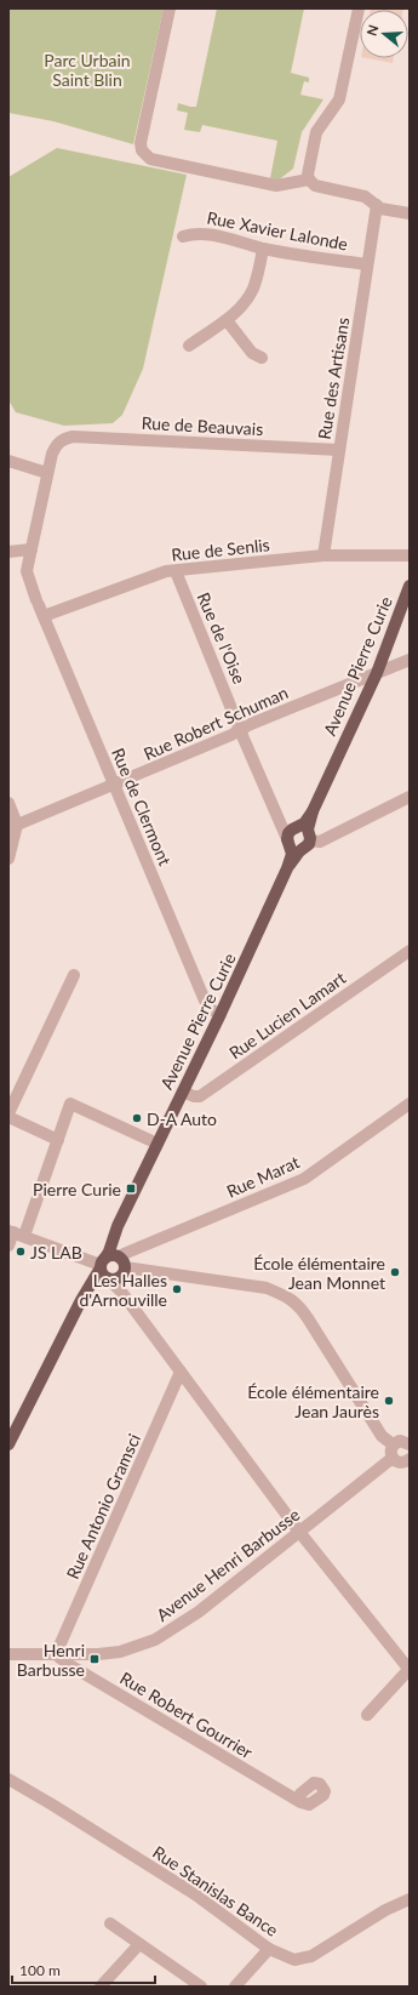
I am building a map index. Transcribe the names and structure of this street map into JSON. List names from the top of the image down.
{
  "streets": {
    "main road": ["Avenue Pierre Curie"],
    "street": [
      "Rue Xavier Lalonde",
      "Rue des Artisans",
      "Rue de Beauvais",
      "Rue de Senlis",
      "Rue de l'Oise",
      "Rue Robert Schuman",
      "Rue de Clermont",
      "Rue Lucien Lamart",
      "Rue Marat",
      "Rue Antonio Gramsci",
      "Avenue Henri Barbusse",
      "Rue Robert Gourrier",
      "Rue Stanislas Bance"
    ]
  },
  "crossings": [
    ["Rue Xavier Lalonde", "Rue des Artisans"],
    ["Rue des Artisans", "Rue de Beauvais"],
    ["Rue des Artisans", "Rue de Senlis"],
    ["Rue de Beauvais", "Rue de Clermont"],
    ["Rue de Senlis", "Rue de l'Oise"],
    ["Rue de Senlis", "Rue de Clermont"],
    ["Rue de l'Oise", "Avenue Pierre Curie"],
    ["Rue de l'Oise", "Rue Robert Schuman"],
    ["Avenue Pierre Curie", "Rue Robert Schuman"],
    ["Avenue Pierre Curie", "Rue de Clermont"],
    ["Avenue Pierre Curie", "Rue Lucien Lamart"],
    ["Avenue Pierre Curie", "Rue Marat"],
    ["Rue Robert Schuman", "Rue de Clermont"],
    ["Rue Antonio Gramsci", "Avenue Henri Barbusse"],
    ["Rue Antonio Gramsci", "Rue Robert Gourrier"],
    ["Avenue Henri Barbusse", "Rue Robert Gourrier"]
  ],
  "parks": ["Parc Urbain Saint Blin"],
  "places": {
    "other": [
      "D-A Auto",
      "JS LAB",
      "École élémentaire Jean Monnet",
      "Les Halles d'Arnouville",
      "École élémentaire Jean Jaurès"
    ],
    "transit": ["Pierre Curie", "Henri Barbusse"]
  },
  "scale_bar": "100 m",
  "north": "left"
}
